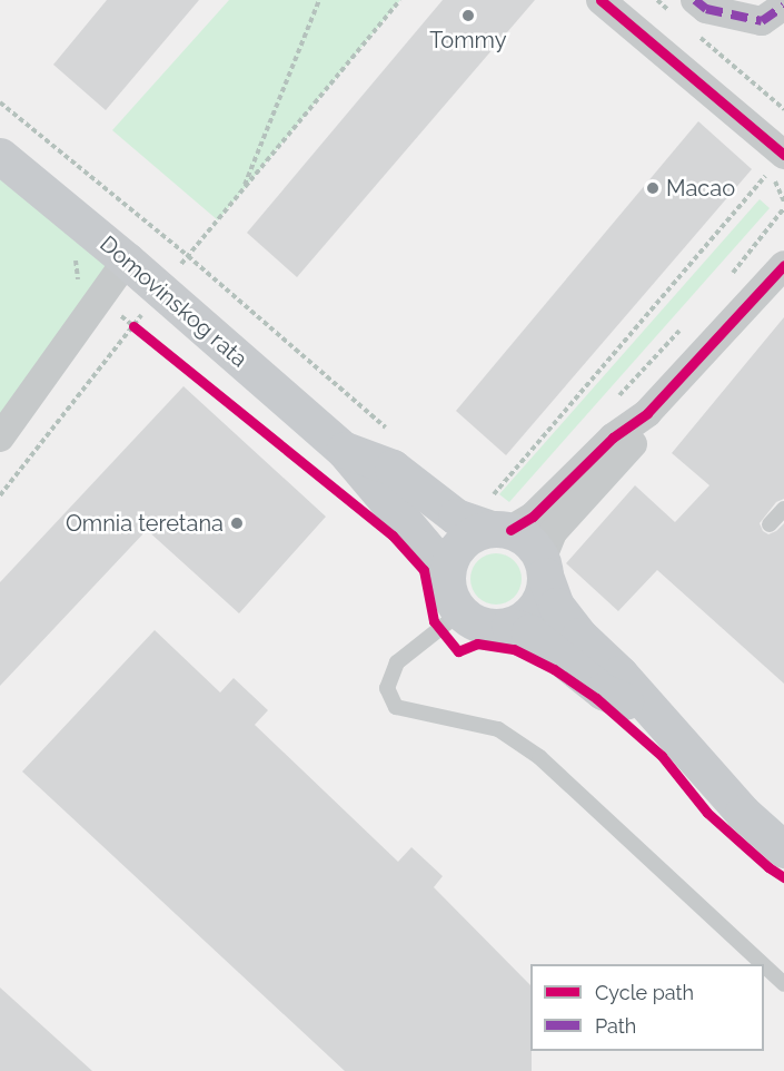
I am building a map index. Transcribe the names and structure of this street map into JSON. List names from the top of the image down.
{
  "streets": {
    "main road": ["Domovinskog rata"]
  },
  "places": ["Tommy", "Macao", "Omnia teretana"],
  "legend": ["Cycle path", "Path"]
}
